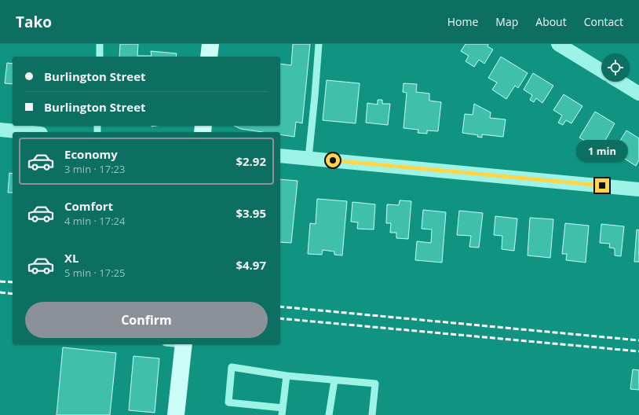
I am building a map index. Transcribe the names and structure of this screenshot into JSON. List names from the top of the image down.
{
  "page": {
    "header": "Tako",
    "nav": [
      "Home",
      "Map",
      "About",
      "Contact"
    ],
    "banner": ["Burlington Street", "Burlington Street"],
    "list": [
      {
        "name": "Economy",
        "note": "3 min · 17:23",
        "value": "$2.92"
      },
      {
        "name": "Comfort",
        "note": "4 min · 17:24",
        "value": "$3.95"
      },
      {
        "name": "XL",
        "note": "5 min · 17:25",
        "value": "$4.97"
      }
    ],
    "bubble": "1 min",
    "buttons": "Confirm"
  }
}
